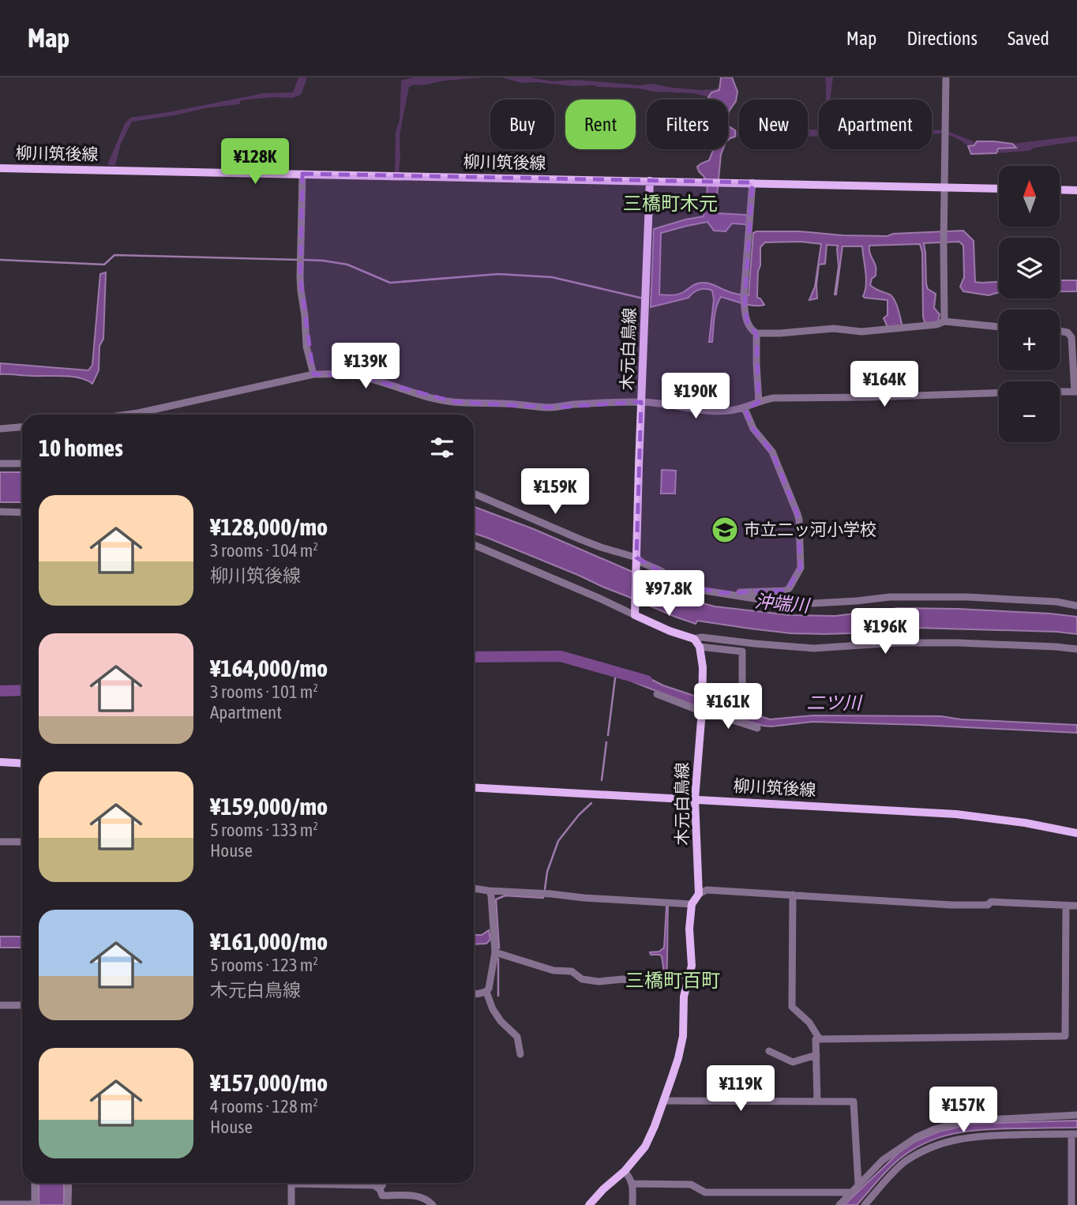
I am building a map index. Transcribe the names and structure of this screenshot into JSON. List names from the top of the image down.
{
  "streets": {
    "main road": ["柳川筑後線", "木元白鳥線"]
  },
  "crossings": [
    ["柳川筑後線", "木元白鳥線"]
  ],
  "districts": ["三橋町木元", "三橋町百町"],
  "water": ["沖端川", "二ツ川"],
  "places": {
    "school or university": ["市立二ッ河小学校"]
  },
  "north": "top",
  "page": {
    "header": "Map",
    "nav": ["Map", "Directions", "Saved"],
    "chip": [
      "Buy",
      "Rent",
      "Filters",
      "New",
      "Apartment"
    ],
    "price": [
      "¥128K",
      "¥139K",
      "¥164K",
      "¥190K",
      "¥159K",
      "¥97.8K",
      "¥196K",
      "¥161K",
      "¥119K",
      "¥157K"
    ],
    "map_buttons": ["+", "−"],
    "heading": "10 homes",
    "list": [
      {
        "name": "¥128,000/mo",
        "note": "3 rooms · 104 m² · 柳川筑後線"
      },
      {
        "name": "¥164,000/mo",
        "note": "3 rooms · 101 m² · Apartment"
      },
      {
        "name": "¥159,000/mo",
        "note": "5 rooms · 133 m² · House"
      },
      {
        "name": "¥161,000/mo",
        "note": "5 rooms · 123 m² · 木元白鳥線"
      },
      {
        "name": "¥157,000/mo",
        "note": "4 rooms · 128 m² · House"
      }
    ]
  }
}
